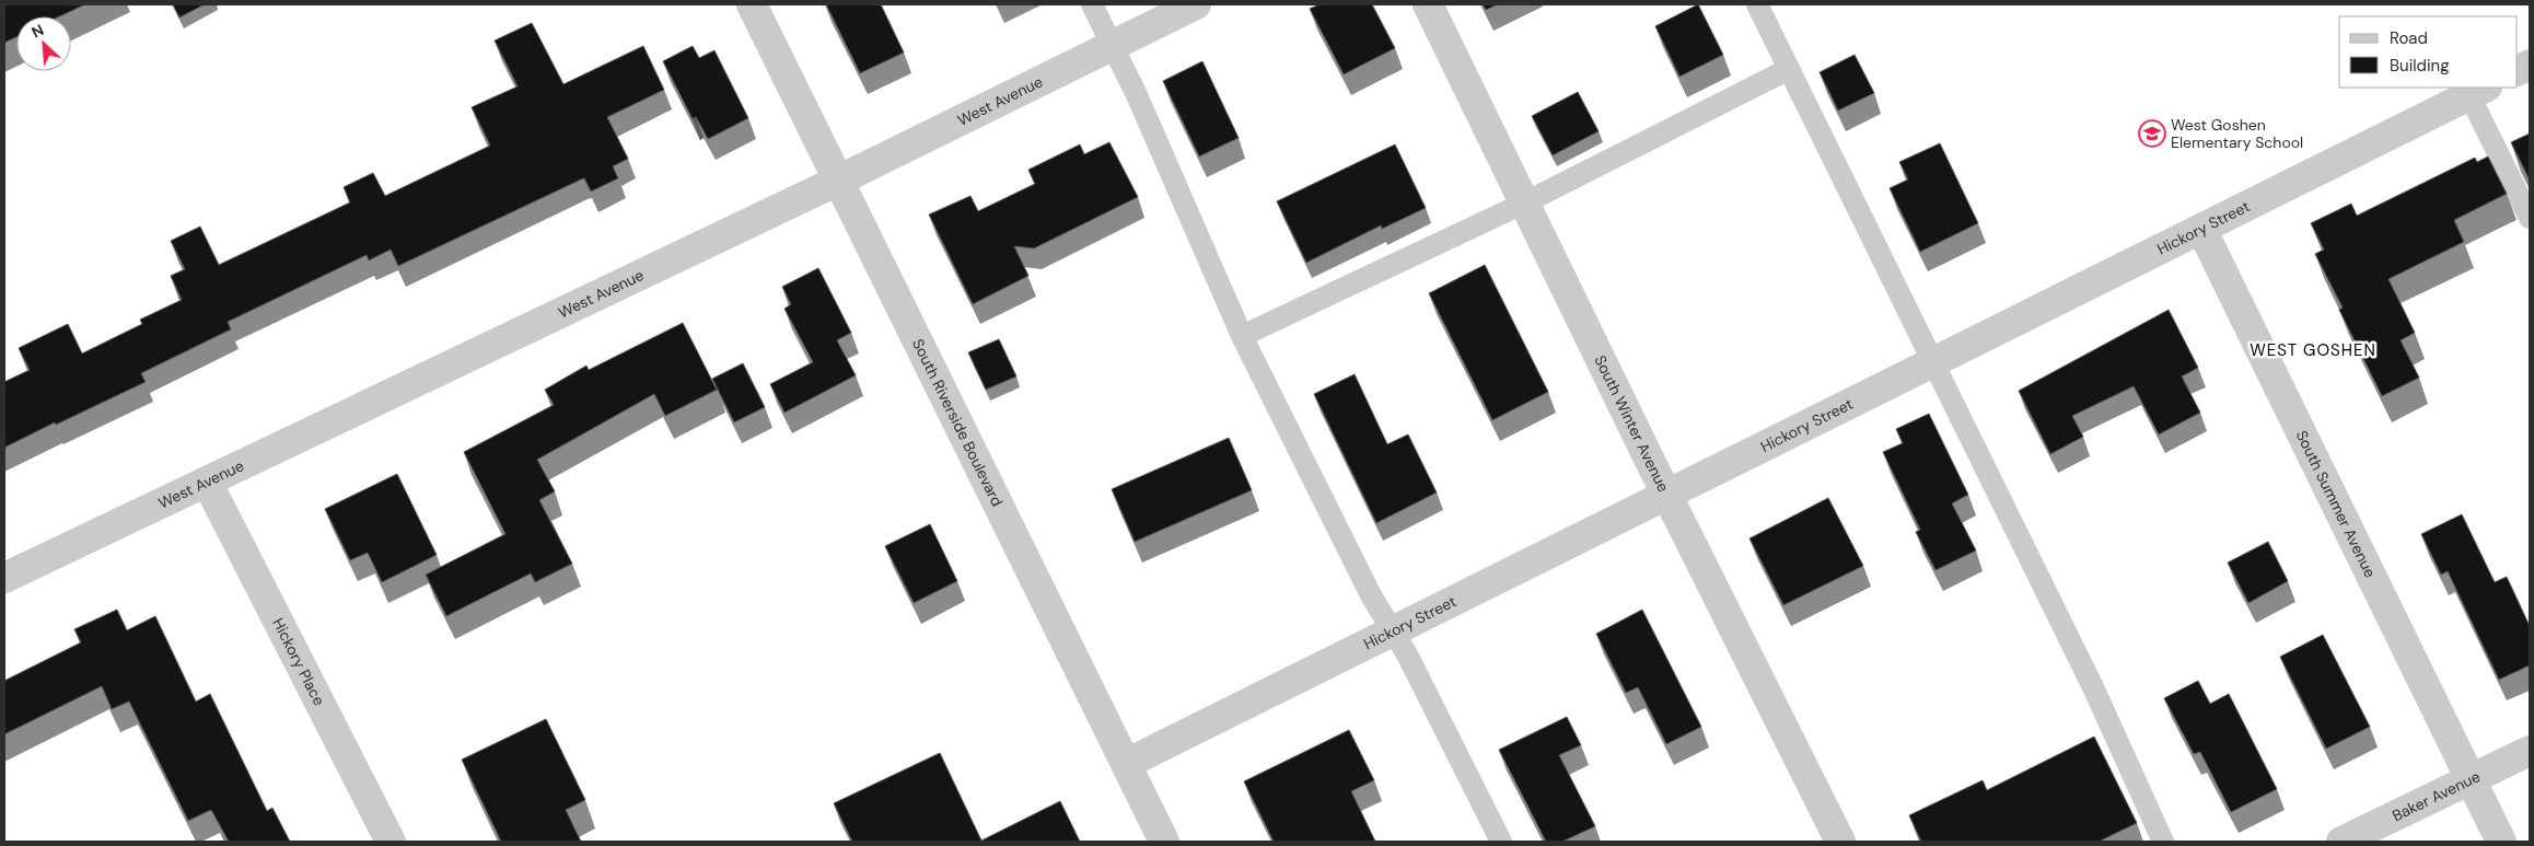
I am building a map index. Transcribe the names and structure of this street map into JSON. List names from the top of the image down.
{
  "streets": {
    "street": [
      "West Avenue",
      "Hickory Street",
      "South Riverside Boulevard",
      "South Winter Avenue",
      "South Summer Avenue",
      "Hickory Place",
      "Baker Avenue"
    ]
  },
  "crossings": [
    ["West Avenue", "South Riverside Boulevard"],
    ["West Avenue", "Hickory Place"],
    ["Hickory Street", "South Riverside Boulevard"],
    ["Hickory Street", "South Winter Avenue"],
    ["Hickory Street", "South Summer Avenue"],
    ["South Summer Avenue", "Baker Avenue"]
  ],
  "districts": ["WEST GOSHEN"],
  "places": {
    "school or university": ["West Goshen Elementary School"]
  },
  "legend": ["Road", "Building"],
  "north": "top left"
}
